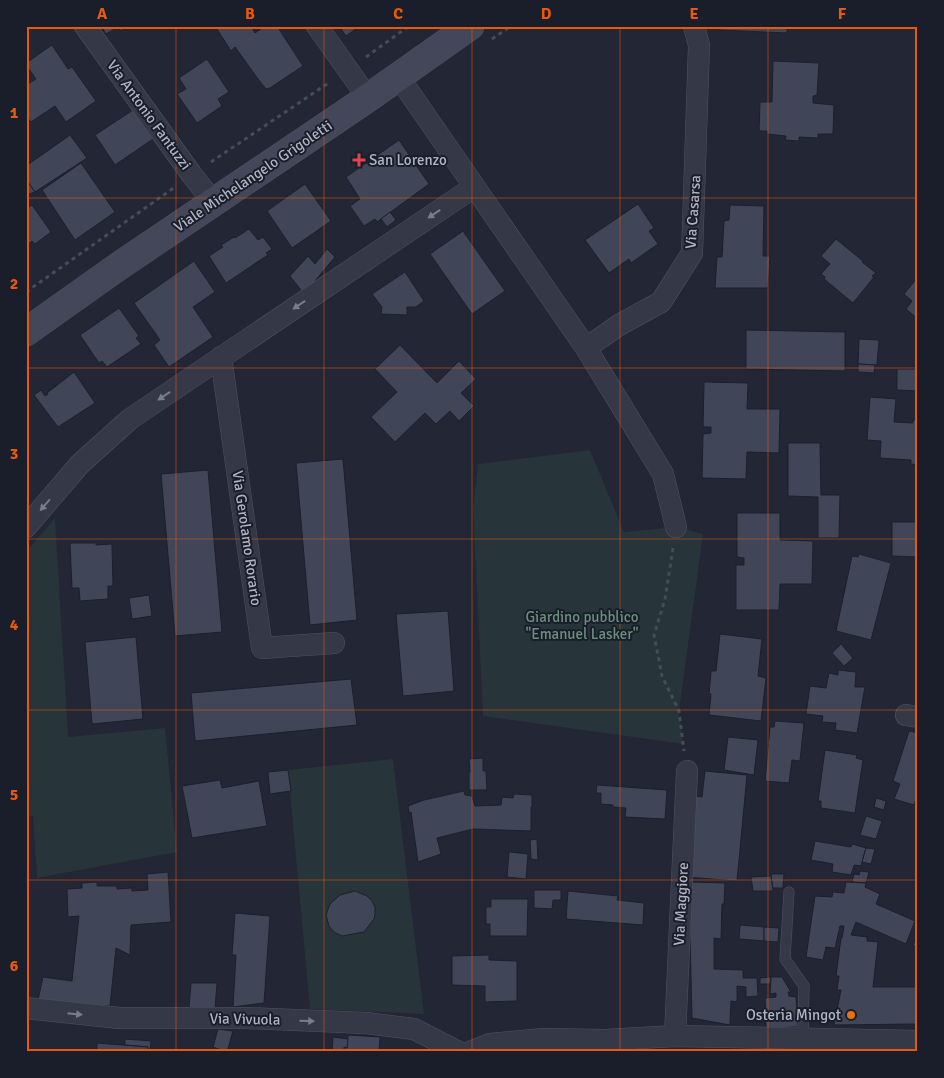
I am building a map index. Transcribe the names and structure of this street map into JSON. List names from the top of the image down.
{
  "streets": {
    "main road": ["Viale Michelangelo Grigoletti"],
    "street": [
      "Via Antonio Fantuzzi",
      "Via Casarsa",
      "Via Gerolamo Rorario",
      "Via Maggiore",
      "Via Vivuola"
    ]
  },
  "crossings": [
    ["Via Antonio Fantuzzi", "Viale Michelangelo Grigoletti"]
  ],
  "one_way": ["Via Vivuola"],
  "parks": ["Giardino pubblico \"Emanuel Lasker\""],
  "places": {
    "health": ["San Lorenzo"],
    "other": ["Osteria Mingot"]
  },
  "grid": {
    "columns": [
      "A",
      "B",
      "C",
      "D",
      "E",
      "F"
    ],
    "rows": [
      "1",
      "2",
      "3",
      "4",
      "5",
      "6"
    ]
  }
}
